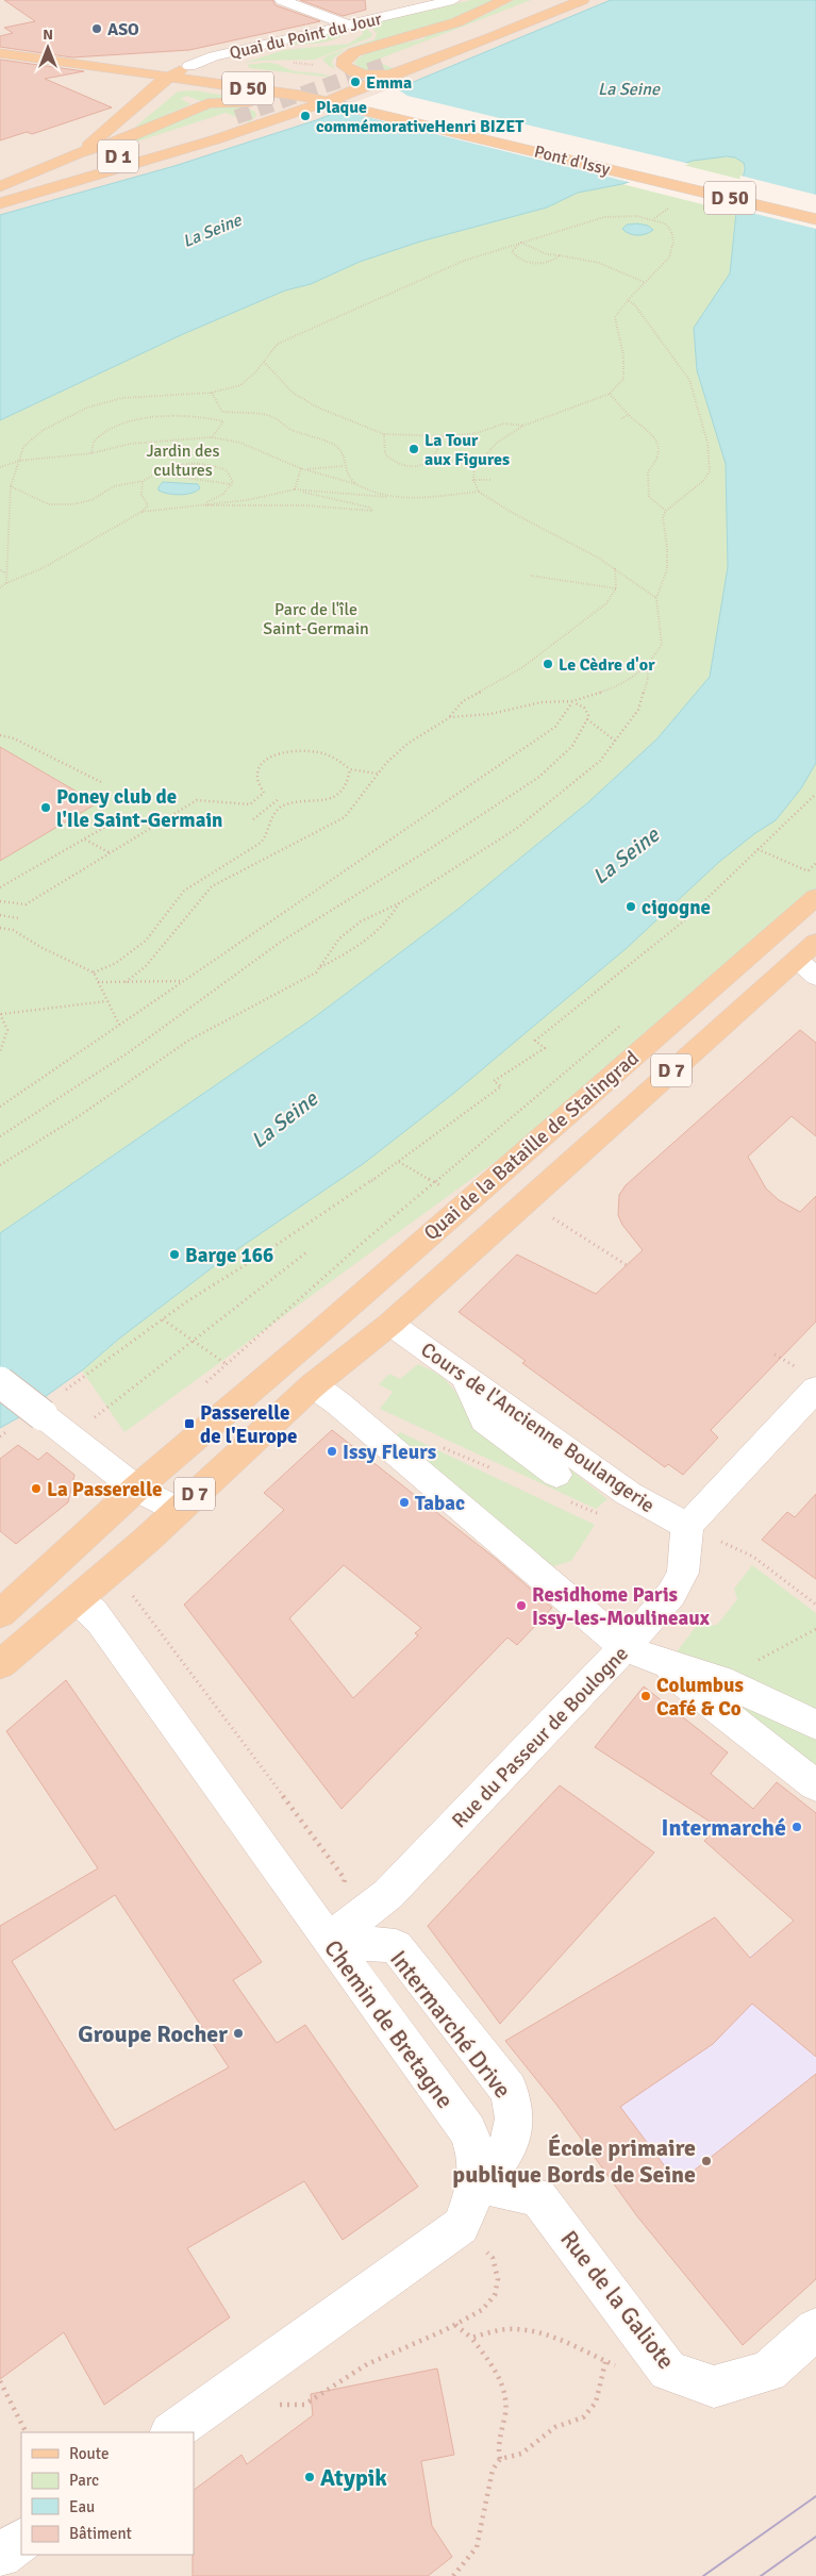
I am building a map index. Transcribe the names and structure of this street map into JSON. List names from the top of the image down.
{
  "streets": {
    "main road": [
      "D 50",
      "D 1",
      "Pont d'Issy",
      "D 7",
      "Quai de la Bataille de Stalingrad"
    ],
    "street": [
      "Quai du Point du Jour",
      "Cours de l'Ancienne Boulangerie",
      "Rue du Passeur de Boulogne",
      "Chemin de Bretagne",
      "Intermarché Drive",
      "Rue de la Galiote"
    ]
  },
  "crossings": [
    ["Quai du Point du Jour", "D 50"],
    ["D 50", "Pont d'Issy"],
    ["Quai de la Bataille de Stalingrad", "Cours de l'Ancienne Boulangerie"],
    ["Quai de la Bataille de Stalingrad", "Chemin de Bretagne"],
    ["Cours de l'Ancienne Boulangerie", "Rue du Passeur de Boulogne"],
    ["Rue du Passeur de Boulogne", "Chemin de Bretagne"],
    ["Rue du Passeur de Boulogne", "Intermarché Drive"],
    ["Chemin de Bretagne", "Intermarché Drive"],
    ["Chemin de Bretagne", "Rue de la Galiote"],
    ["Intermarché Drive", "Rue de la Galiote"]
  ],
  "water": ["La Seine"],
  "parks": ["Jardin des cultures", "Parc de l'île Saint-Germain"],
  "places": {
    "other": [
      "ASO",
      "Emma",
      "Plaque commémorativeHenri BIZET",
      "La Tour aux Figures",
      "Le Cèdre d'or",
      "Poney club de l'Ile Saint-Germain",
      "cigogne",
      "Barge 166",
      "Issy Fleurs",
      "La Passerelle",
      "Tabac",
      "Residhome Paris Issy-les-Moulineaux",
      "Columbus Café & Co",
      "Intermarché",
      "Groupe Rocher",
      "École primaire publique Bords de Seine",
      "Atypik"
    ],
    "transit": ["Passerelle de l'Europe"]
  },
  "legend": [
    "Route",
    "Parc",
    "Eau",
    "Bâtiment"
  ],
  "north": "top"
}
